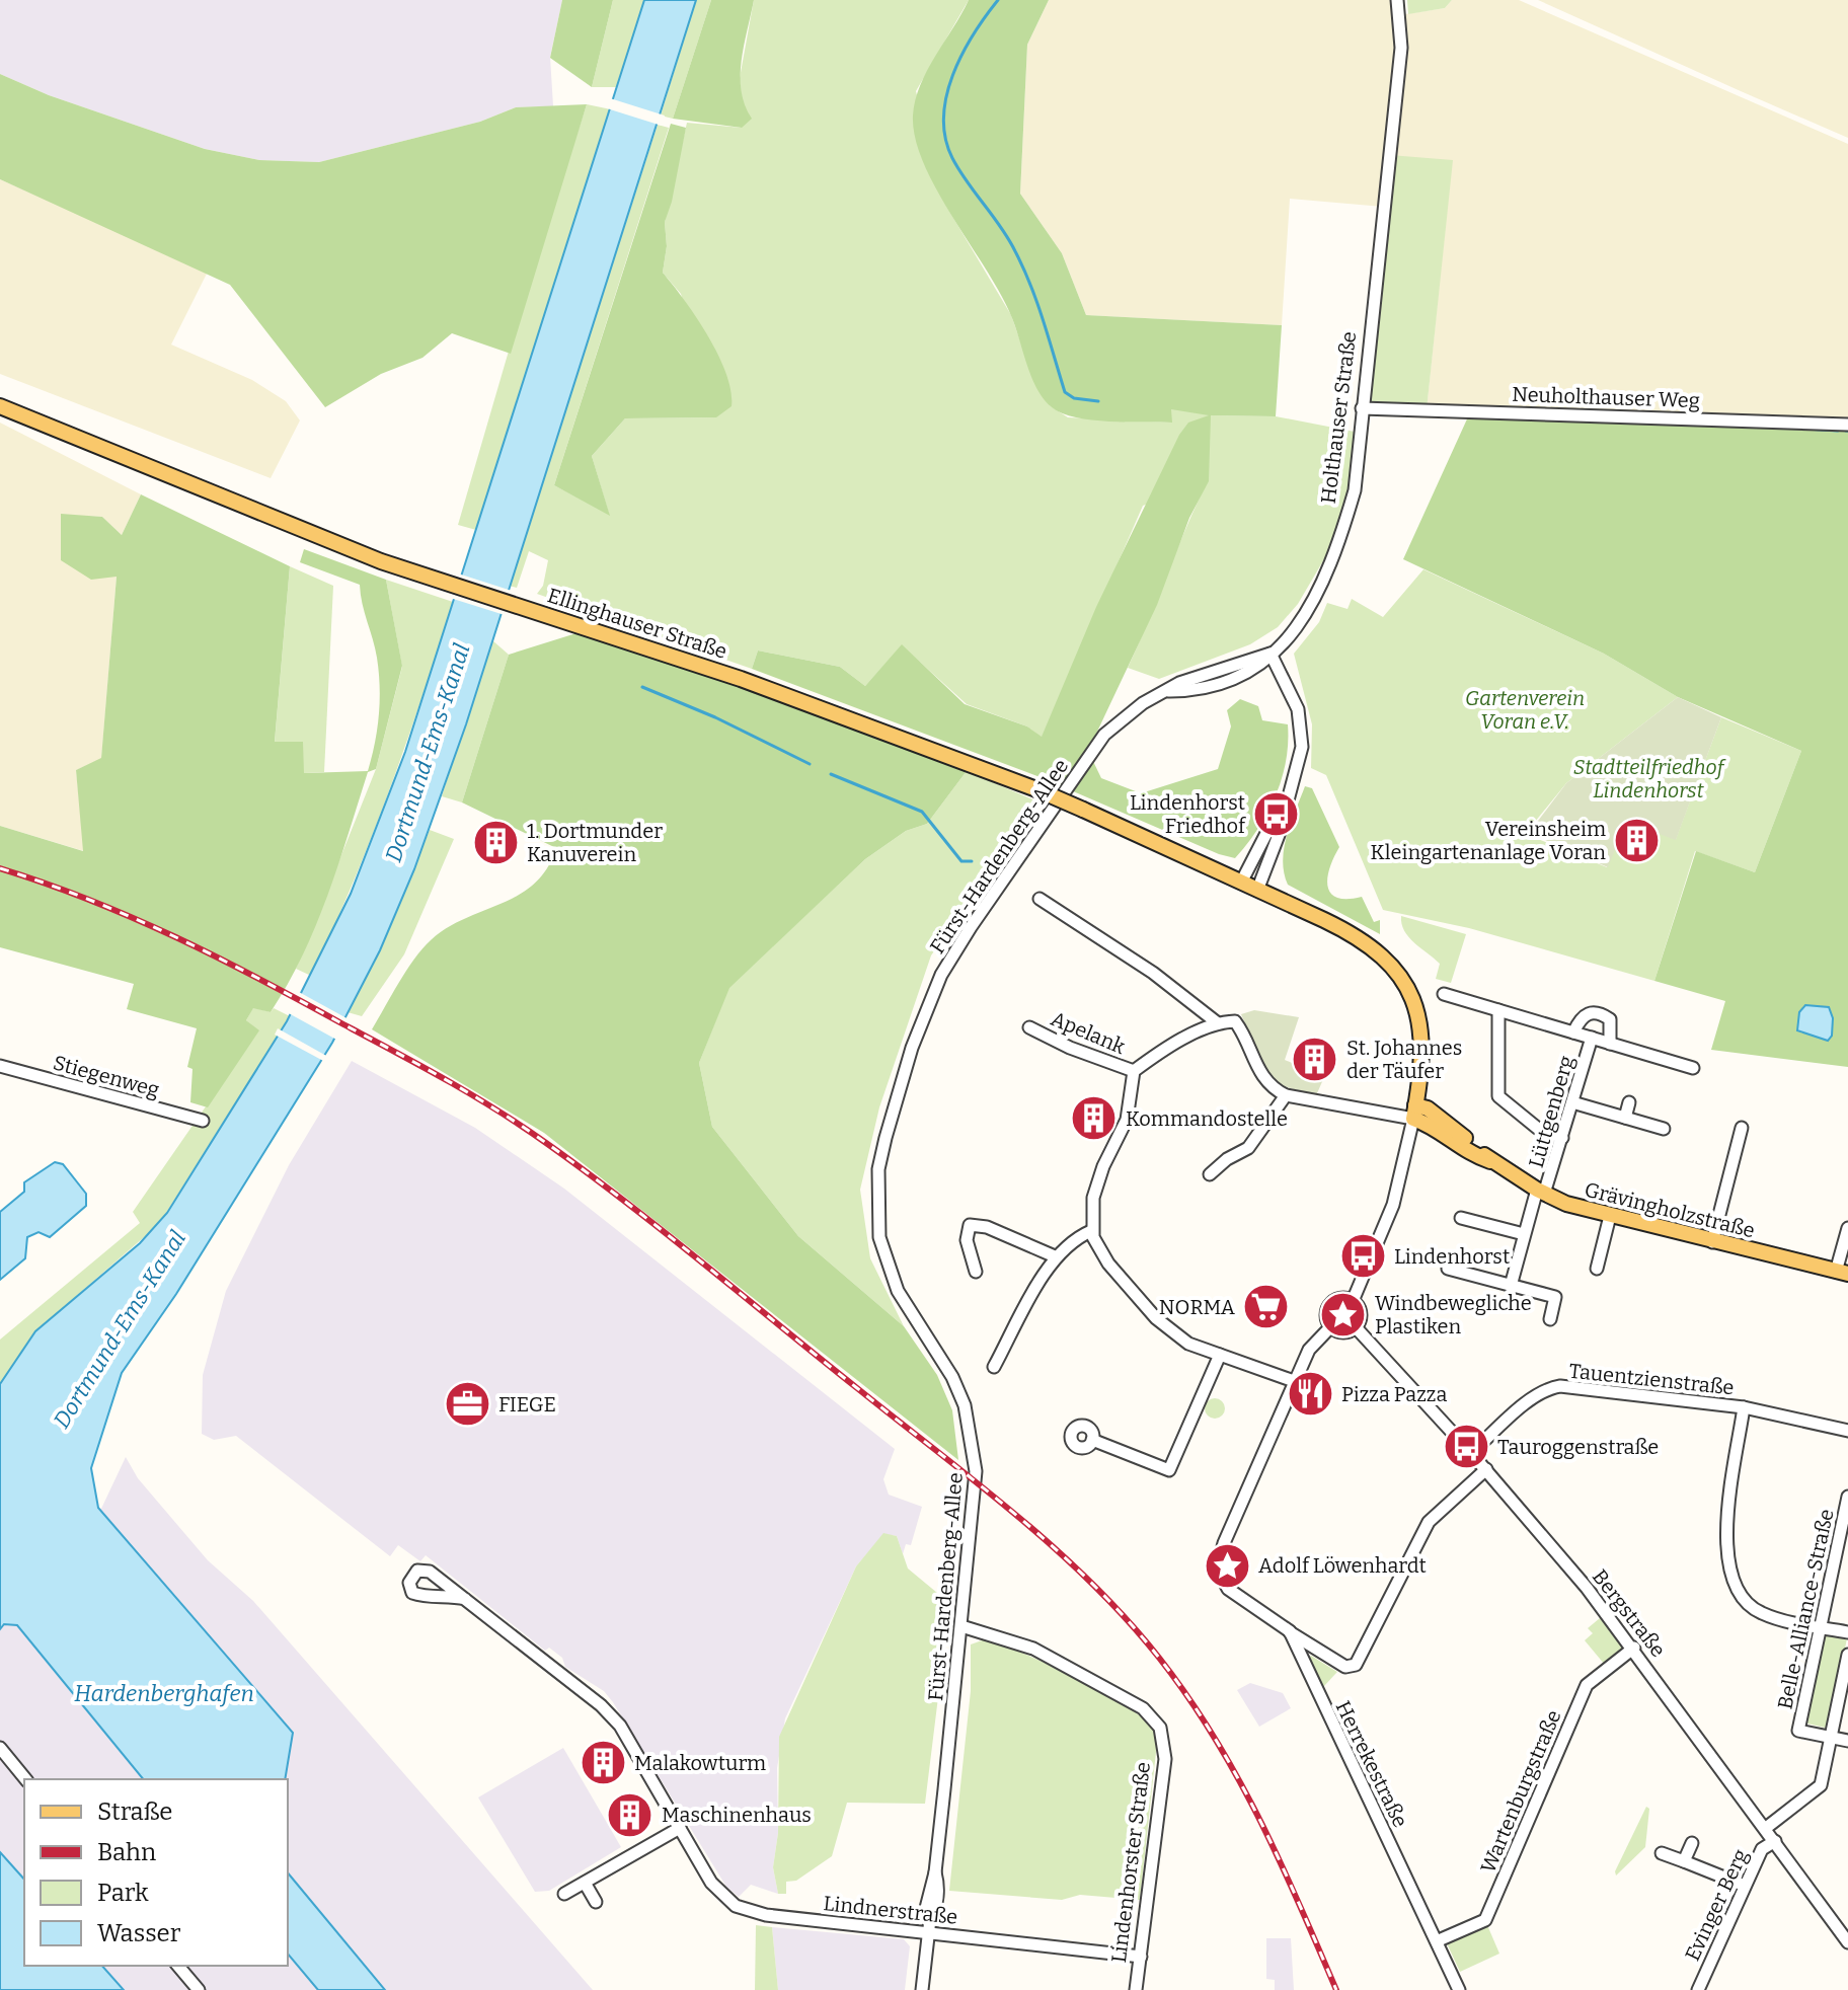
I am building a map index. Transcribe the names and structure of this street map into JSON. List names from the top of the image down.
{
  "streets": {
    "main road": ["Ellinghauser Straße", "Grävingholzstraße"],
    "street": [
      "Neuholthauser Weg",
      "Holthauser Straße",
      "Fürst-Hardenberg-Allee",
      "Apelank",
      "Stiegenweg",
      "Lüttgenberg",
      "Tauentzienstraße",
      "Belle-Alliance-Straße",
      "Bergstraße",
      "Herrekestraße",
      "Wartenburgstraße",
      "Lindenhorster Straße",
      "Evinger Berg",
      "Lindnerstraße"
    ]
  },
  "crossings": [
    ["Neuholthauser Weg", "Holthauser Straße"],
    ["Holthauser Straße", "Fürst-Hardenberg-Allee"],
    ["Fürst-Hardenberg-Allee", "Lindenhorster Straße"],
    ["Fürst-Hardenberg-Allee", "Lindnerstraße"],
    ["Lüttgenberg", "Grävingholzstraße"],
    ["Tauentzienstraße", "Bergstraße"],
    ["Bergstraße", "Wartenburgstraße"],
    ["Bergstraße", "Evinger Berg"],
    ["Herrekestraße", "Wartenburgstraße"],
    ["Lindenhorster Straße", "Lindnerstraße"]
  ],
  "water": ["Dortmund-Ems-Kanal", "Hardenberghafen"],
  "parks": ["Gartenverein Voran e.V.", "Stadtteilfriedhof Lindenhorst"],
  "places": {
    "bus stop": ["Lindenhorst Friedhof", "Lindenhorst", "Tauroggenstraße"],
    "building": [
      "Vereinsheim Kleingartenanlage Voran",
      "1. Dortmunder Kanuverein",
      "St. Johannes der Täufer",
      "Kommandostelle",
      "Malakowturm",
      "Maschinenhaus"
    ],
    "supermarket": ["NORMA"],
    "place": ["Windbewegliche Plastiken", "Adolf Löwenhardt"],
    "restaurant": ["Pizza Pazza"],
    "office": ["FIEGE"]
  },
  "legend": [
    "Straße",
    "Bahn",
    "Park",
    "Wasser"
  ]
}
